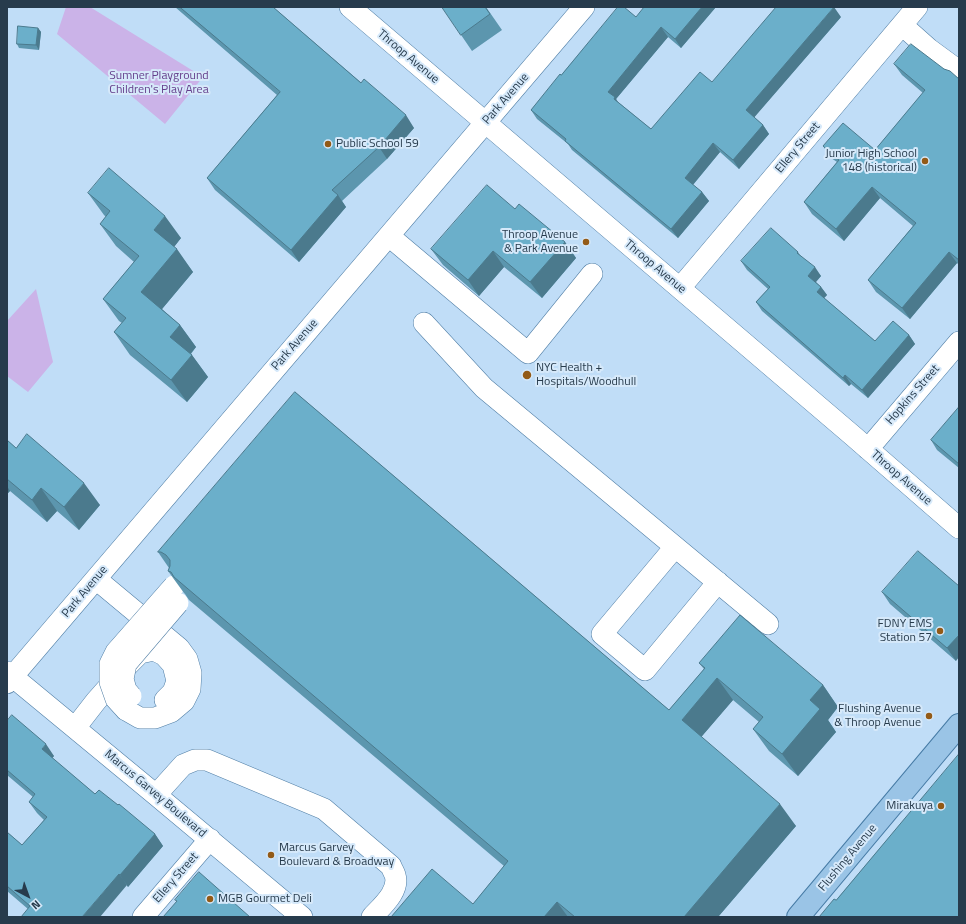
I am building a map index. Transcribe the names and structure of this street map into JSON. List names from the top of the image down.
{
  "streets": {
    "main road": ["Flushing Avenue"],
    "street": [
      "Throop Avenue",
      "Park Avenue",
      "Ellery Street",
      "Hopkins Street",
      "Marcus Garvey Boulevard"
    ]
  },
  "crossings": [
    ["Throop Avenue", "Park Avenue"],
    ["Throop Avenue", "Ellery Street"],
    ["Throop Avenue", "Hopkins Street"],
    ["Park Avenue", "Marcus Garvey Boulevard"],
    ["Ellery Street", "Marcus Garvey Boulevard"]
  ],
  "parks": ["Sumner Playground Children's Play Area"],
  "places": [
    "Public School 59",
    "Junior High School 148 (historical)",
    "Throop Avenue & Park Avenue",
    "NYC Health + Hospitals/Woodhull",
    "FDNY EMS Station 57",
    "Flushing Avenue & Throop Avenue",
    "Mirakuya",
    "Marcus Garvey Boulevard & Broadway",
    "MGB Gourmet Deli"
  ],
  "north": "bottom right"
}
